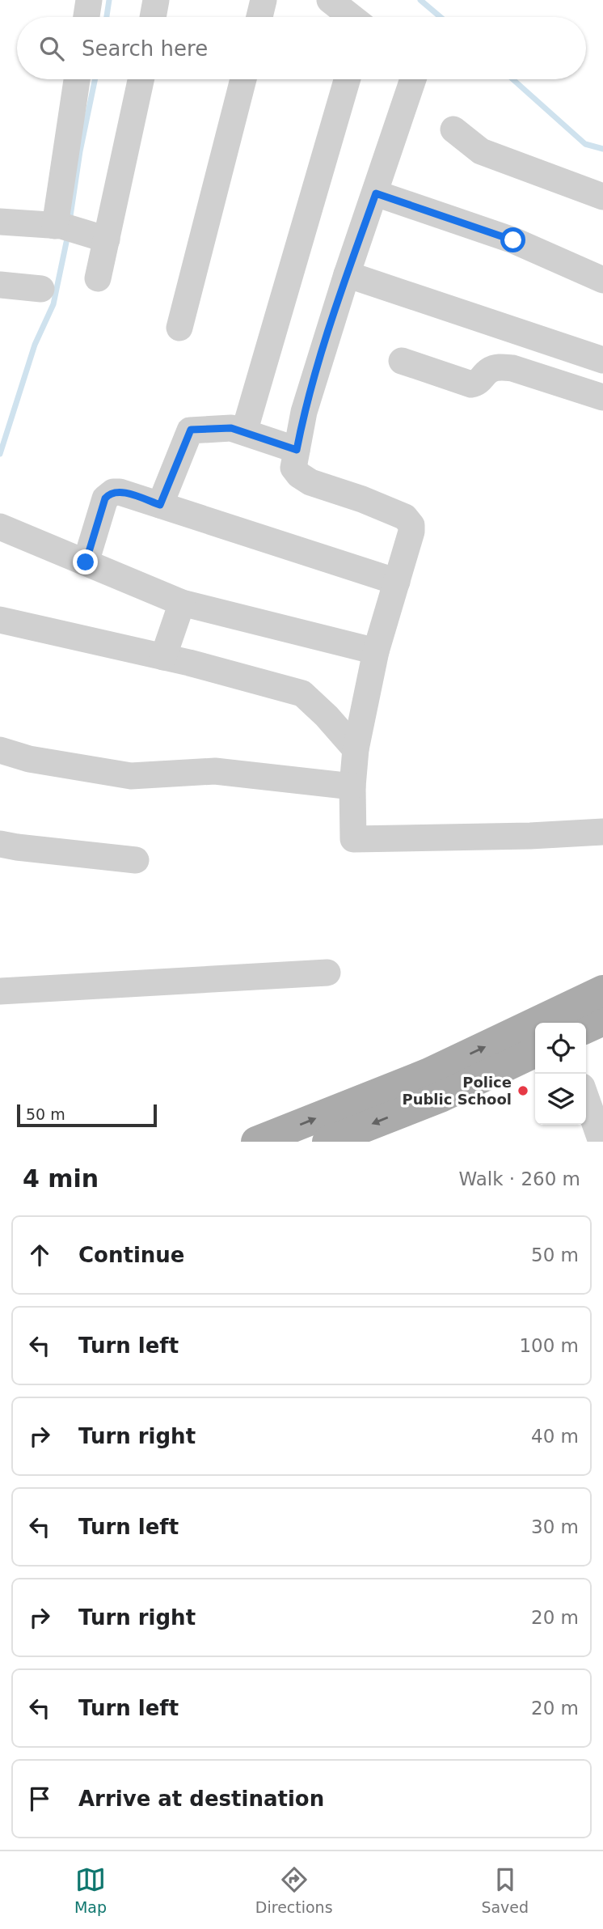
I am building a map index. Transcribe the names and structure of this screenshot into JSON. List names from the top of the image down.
{
  "places": ["Police Public School"],
  "scale_bar": "50 m",
  "page": {
    "search": "Search here",
    "scale": "50 m",
    "heading": ["4 min", "Walk · 260 m"],
    "list": [
      ["Continue", "50 m"],
      ["Turn left", "100 m"],
      ["Turn right", "40 m"],
      ["Turn left", "30 m"],
      ["Turn right", "20 m"],
      ["Turn left", "20 m"],
      "Arrive at destination"
    ],
    "nav": ["Map", "Directions", "Saved"]
  }
}
